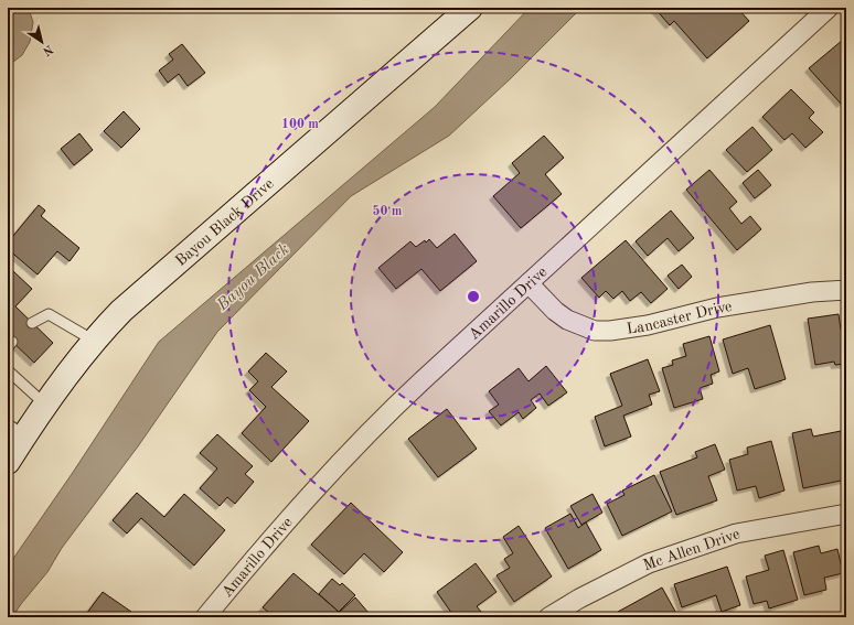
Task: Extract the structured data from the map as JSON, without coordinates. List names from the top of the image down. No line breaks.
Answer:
{"streets":{"main road":["Bayou Black Drive"],"street":["Amarillo Drive","Lancaster Drive","Mc Allen Drive"]},"crossings":[["Amarillo Drive","Lancaster Drive"]],"water":["Bayou Black"],"north":"bottom right","rings":["100 m","50 m"]}
